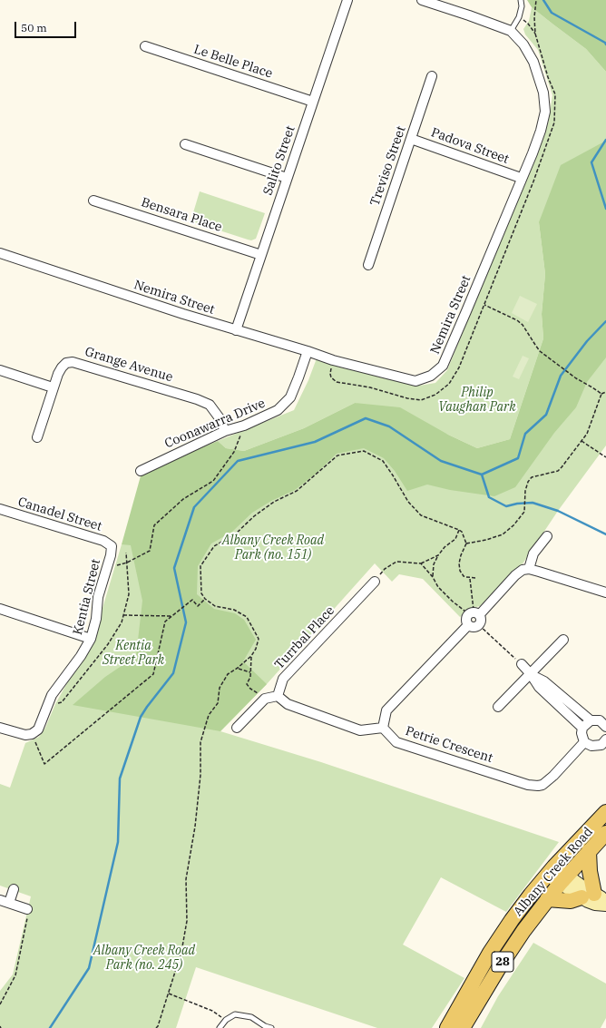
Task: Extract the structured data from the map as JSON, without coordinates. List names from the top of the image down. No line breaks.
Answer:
{"streets":{"main road":["Albany Creek Road","28"],"street":["Le Belle Place","Padova Street","Salito Street","Treviso Street","Bensara Place","Nemira Street","Grange Avenue","Coonawarra Drive","Canadel Street","Kentia Street","Turrbal Place","Petrie Crescent"]},"crossings":[["Le Belle Place","Salito Street"],["Padova Street","Treviso Street"],["Padova Street","Nemira Street"],["Salito Street","Bensara Place"],["Salito Street","Nemira Street"],["Nemira Street","Coonawarra Drive"],["Grange Avenue","Coonawarra Drive"],["Canadel Street","Kentia Street"]],"parks":["Philip Vaughan Park","Albany Creek Road Park (no. 151)","Kentia Street Park","Albany Creek Road Park (no. 245)"],"scale_bar":"50 m"}
